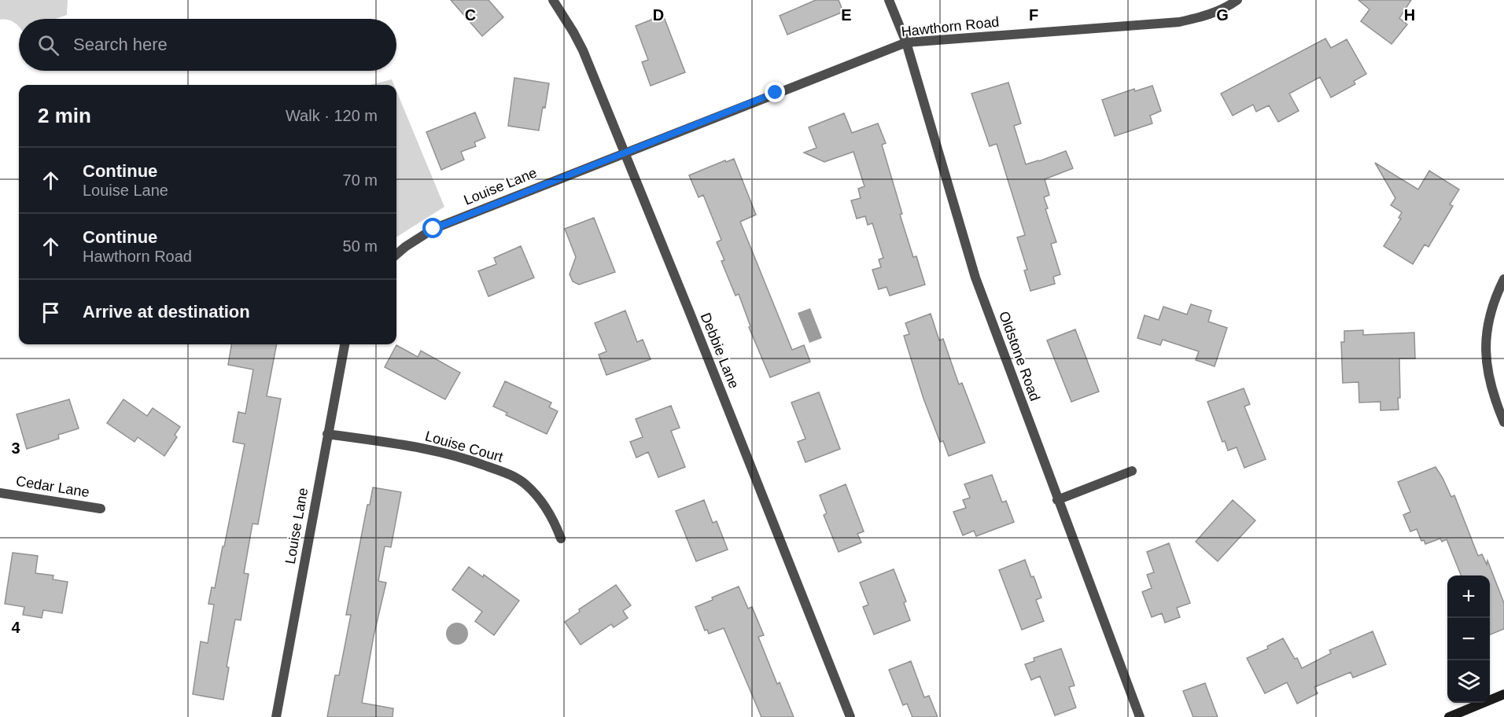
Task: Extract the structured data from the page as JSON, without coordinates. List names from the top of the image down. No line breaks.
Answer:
{"streets":{"street":["Hawthorn Road","Louise Lane","Debbie Lane","Oldstone Road","Louise Court","Cedar Lane"]},"crossings":[["Hawthorn Road","Louise Lane"],["Hawthorn Road","Debbie Lane"],["Hawthorn Road","Oldstone Road"],["Louise Lane","Debbie Lane"],["Louise Lane","Louise Court"]],"page":{"search":"Search here","heading":["2 min","Walk · 120 m"],"list":[["Continue","Louise Lane","70 m"],["Continue","Hawthorn Road","50 m"],"Arrive at destination"],"map_buttons":["+","−"]},"grid":{"columns":["C","D","E","F","G","H"],"rows":["3","4"]}}
